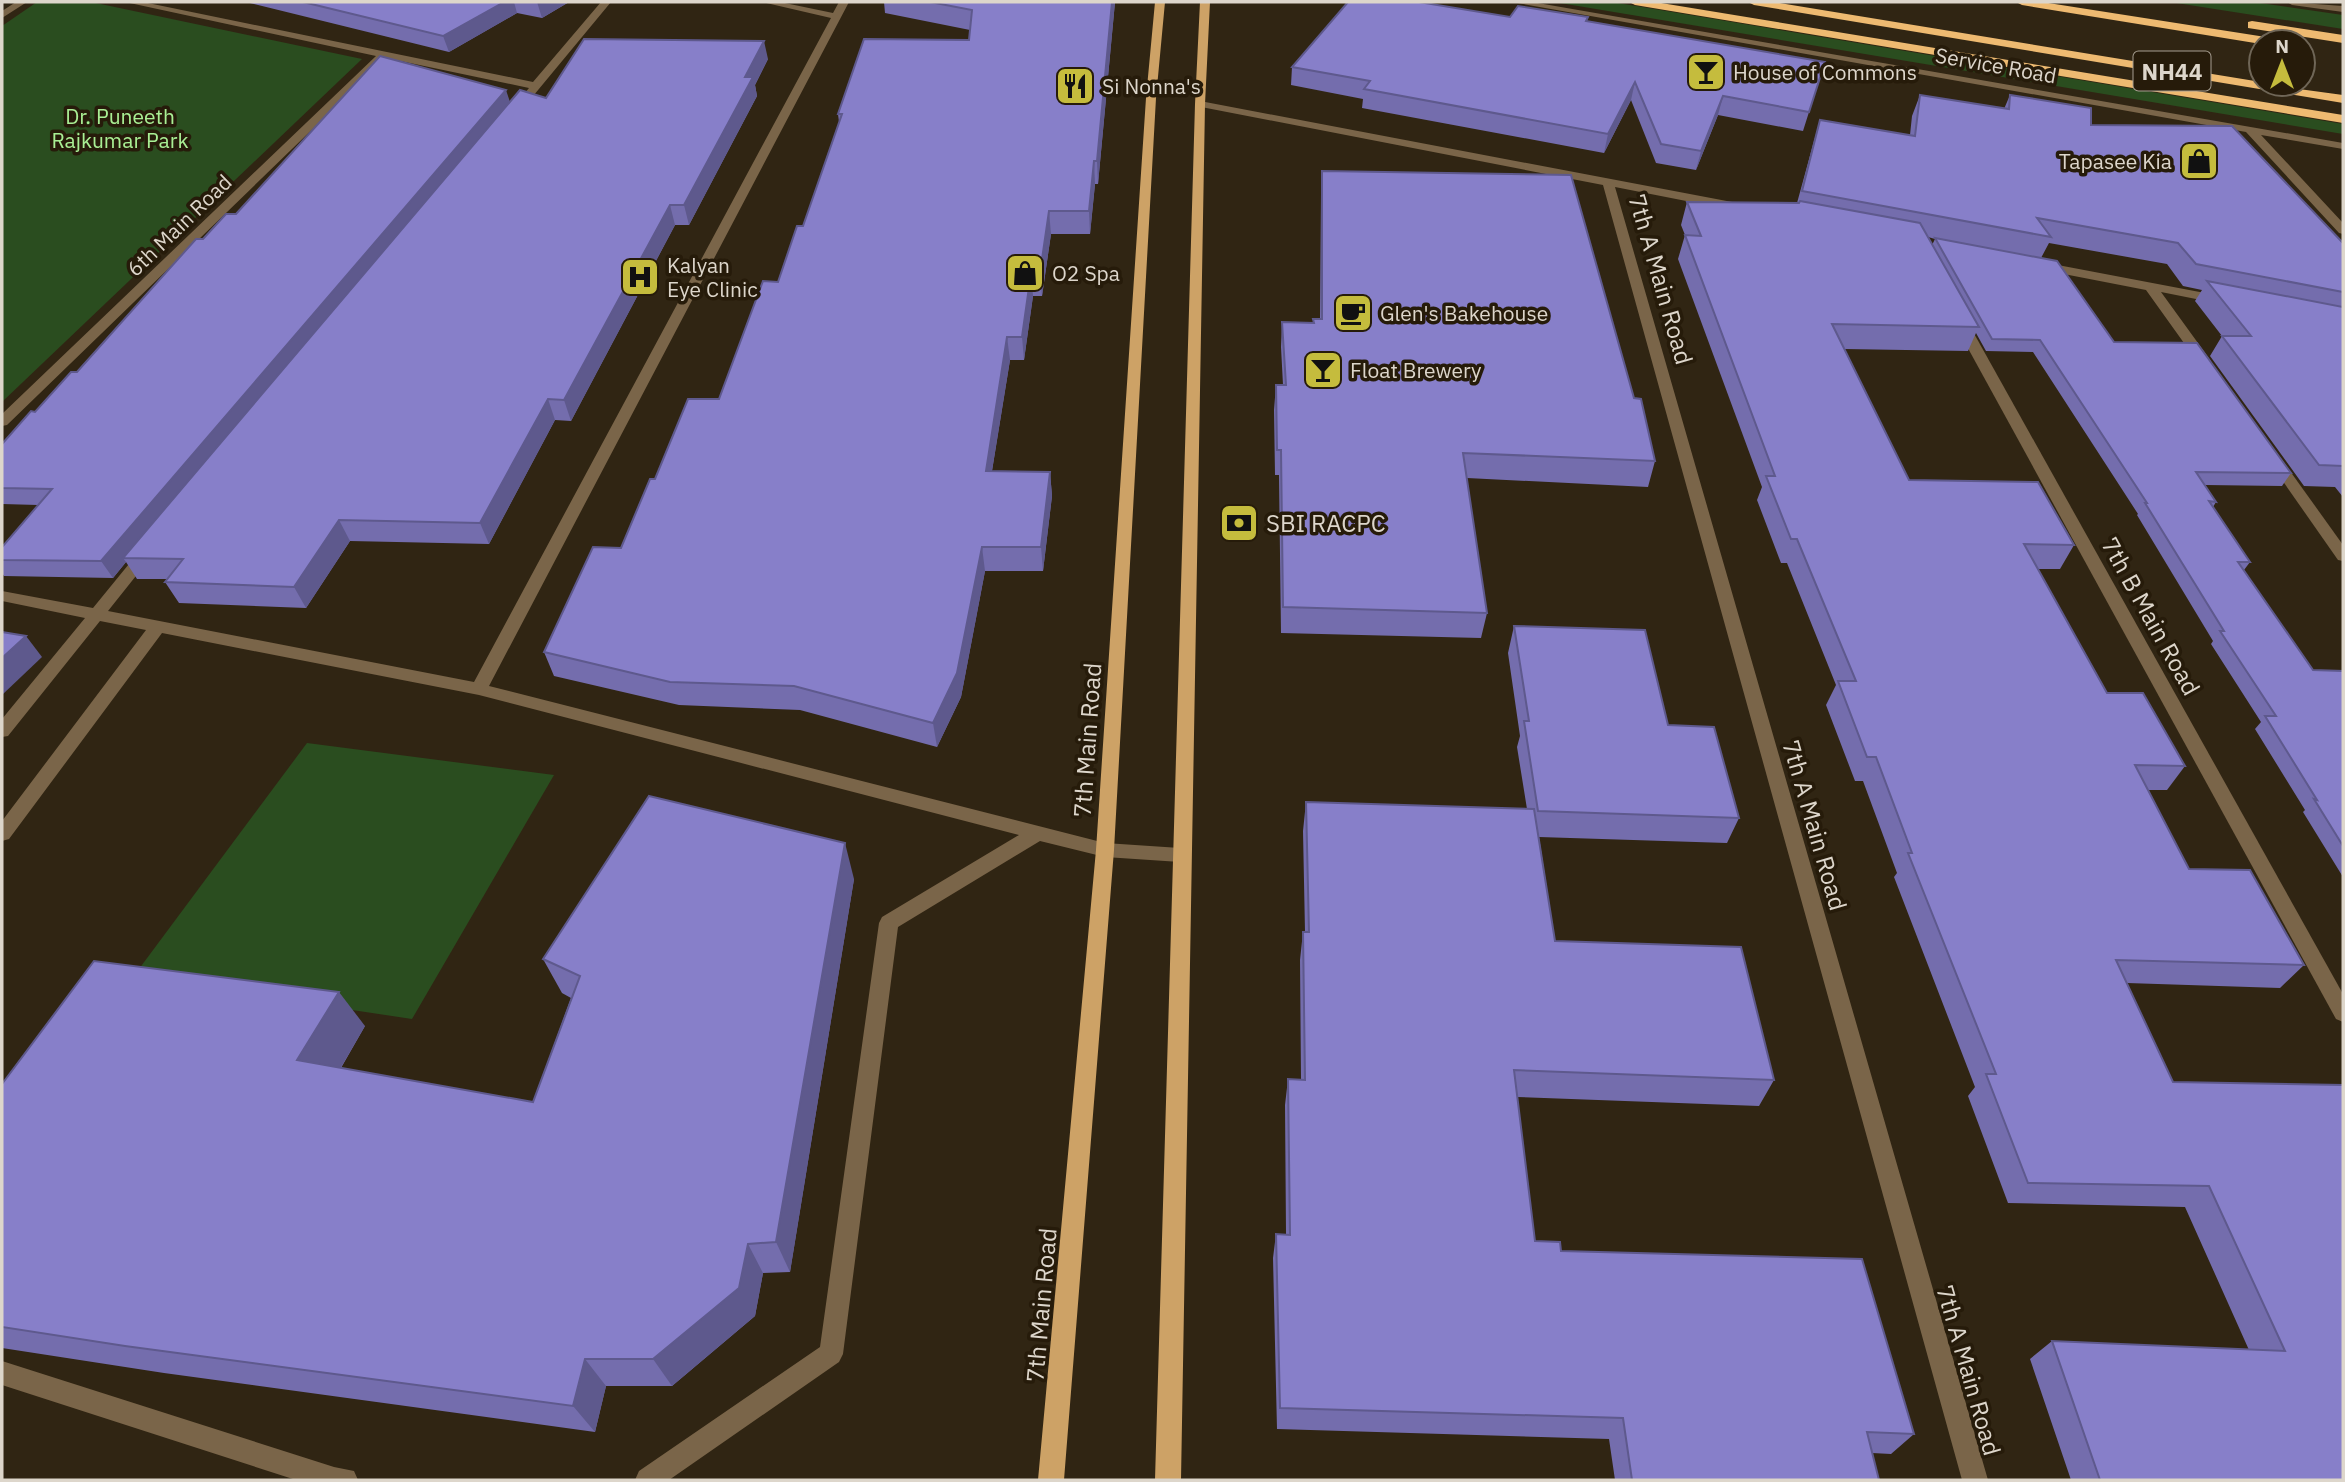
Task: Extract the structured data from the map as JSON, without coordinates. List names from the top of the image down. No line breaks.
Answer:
{"streets":{"highway":["NH44"],"main road":["7th Main Road"],"street":["Service Road","6th Main Road","7th A Main Road","7th B Main Road"]},"parks":["Dr. Puneeth Rajkumar Park"],"places":{"bar":["House of Commons","Float Brewery"],"restaurant":["Si Nonna's"],"shop":["Tapasee Kia","O2 Spa"],"hospital":["Kalyan Eye Clinic"],"cafe":["Glen's Bakehouse"],"bank":["SBI RACPC"]},"north":"top"}
